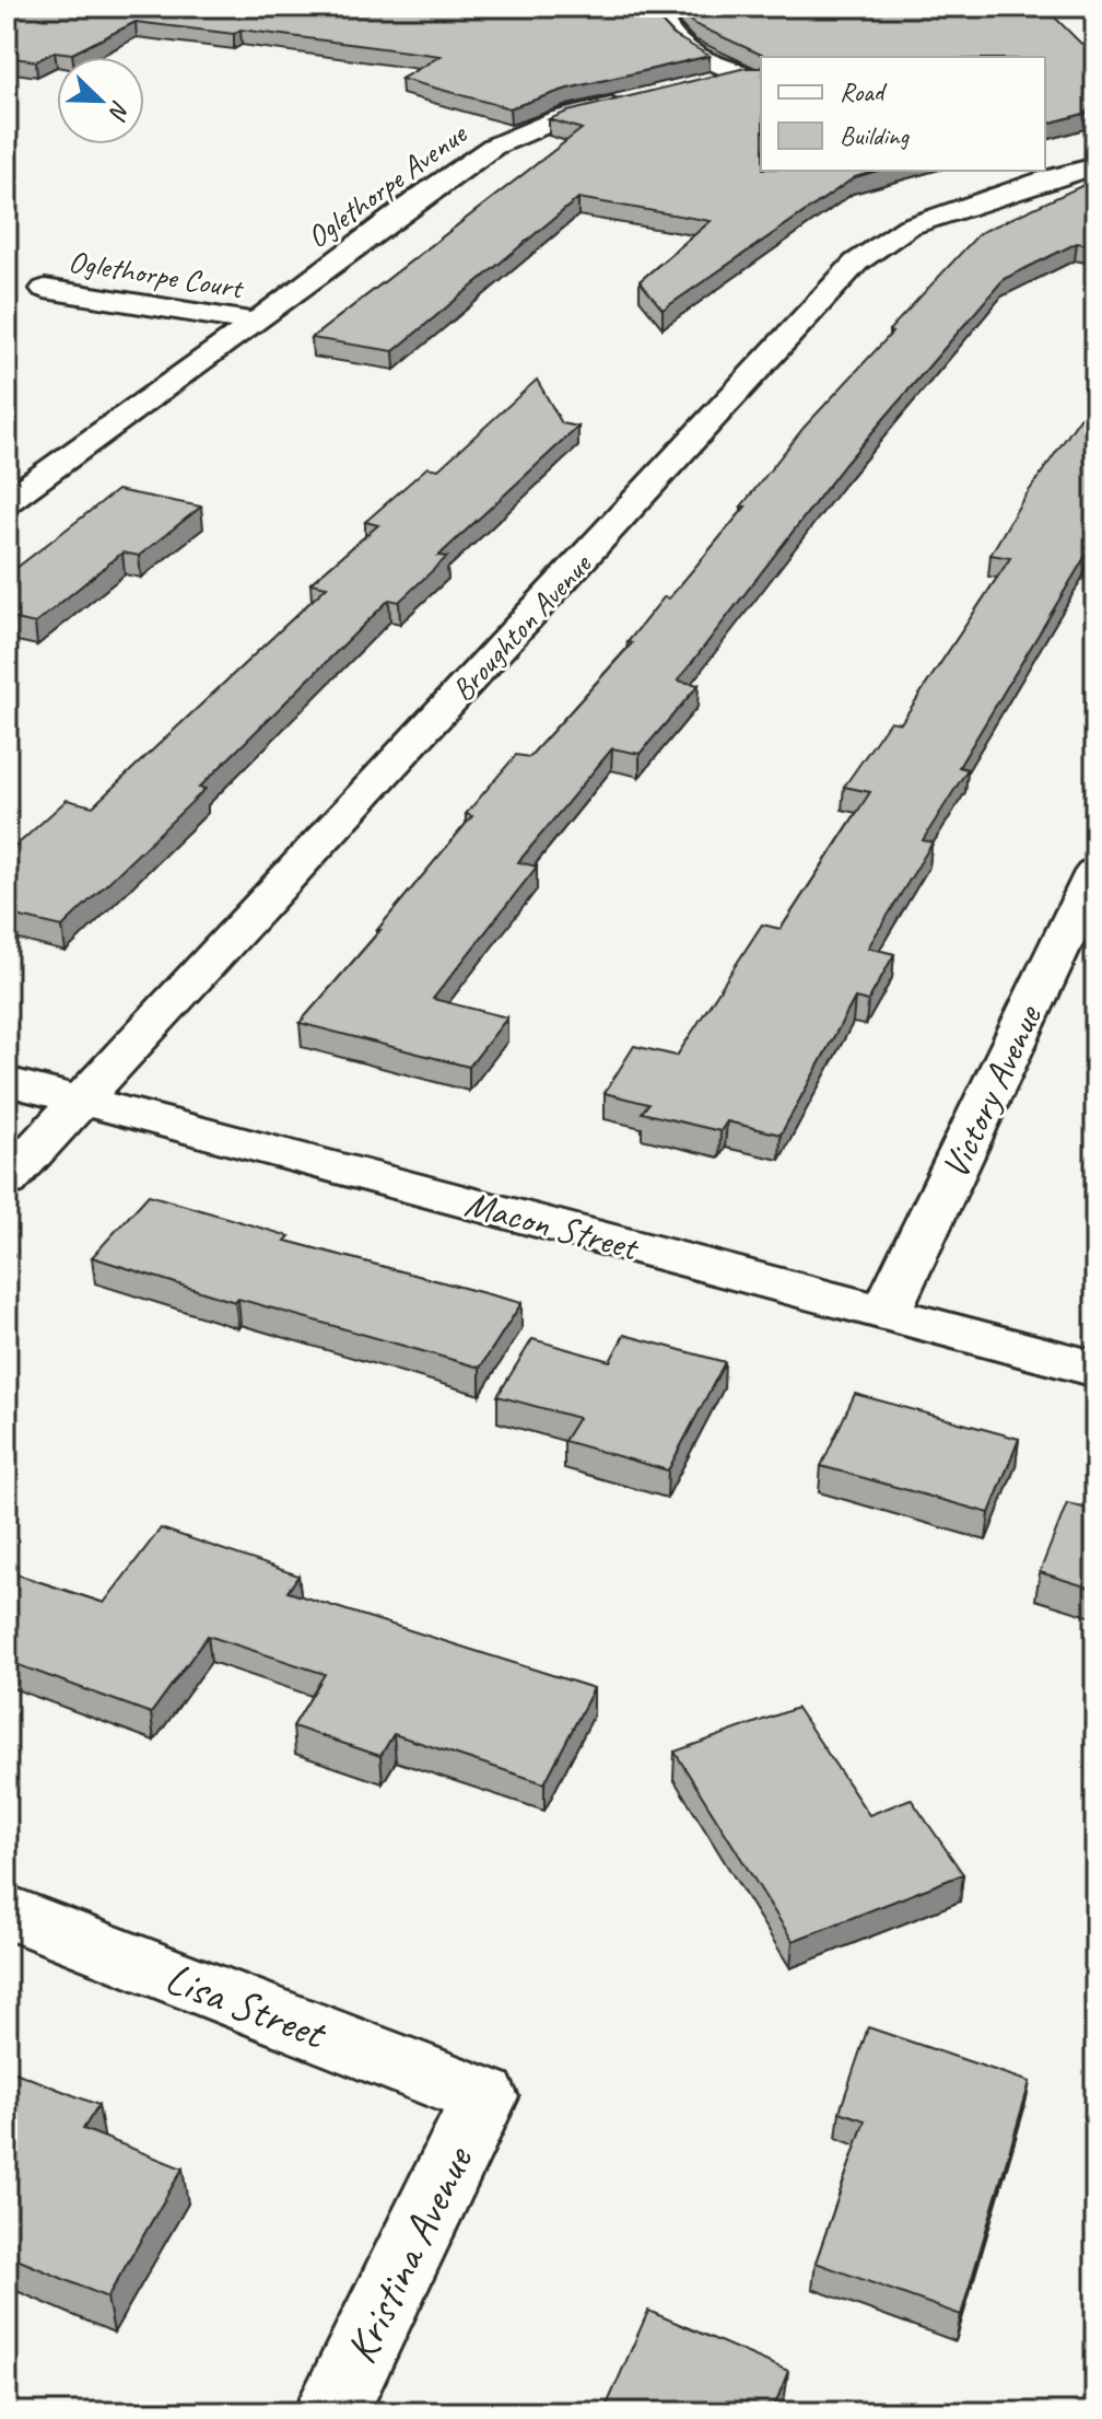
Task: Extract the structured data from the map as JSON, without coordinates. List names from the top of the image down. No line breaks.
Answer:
{"streets":{"street":["Oglethorpe Avenue","Oglethorpe Court","Broughton Avenue","Victory Avenue","Macon Street","Lisa Street","Kristina Avenue"]},"crossings":[["Oglethorpe Avenue","Oglethorpe Court"],["Broughton Avenue","Macon Street"],["Victory Avenue","Macon Street"],["Lisa Street","Kristina Avenue"]],"legend":["Road","Building"],"north":"bottom right"}
